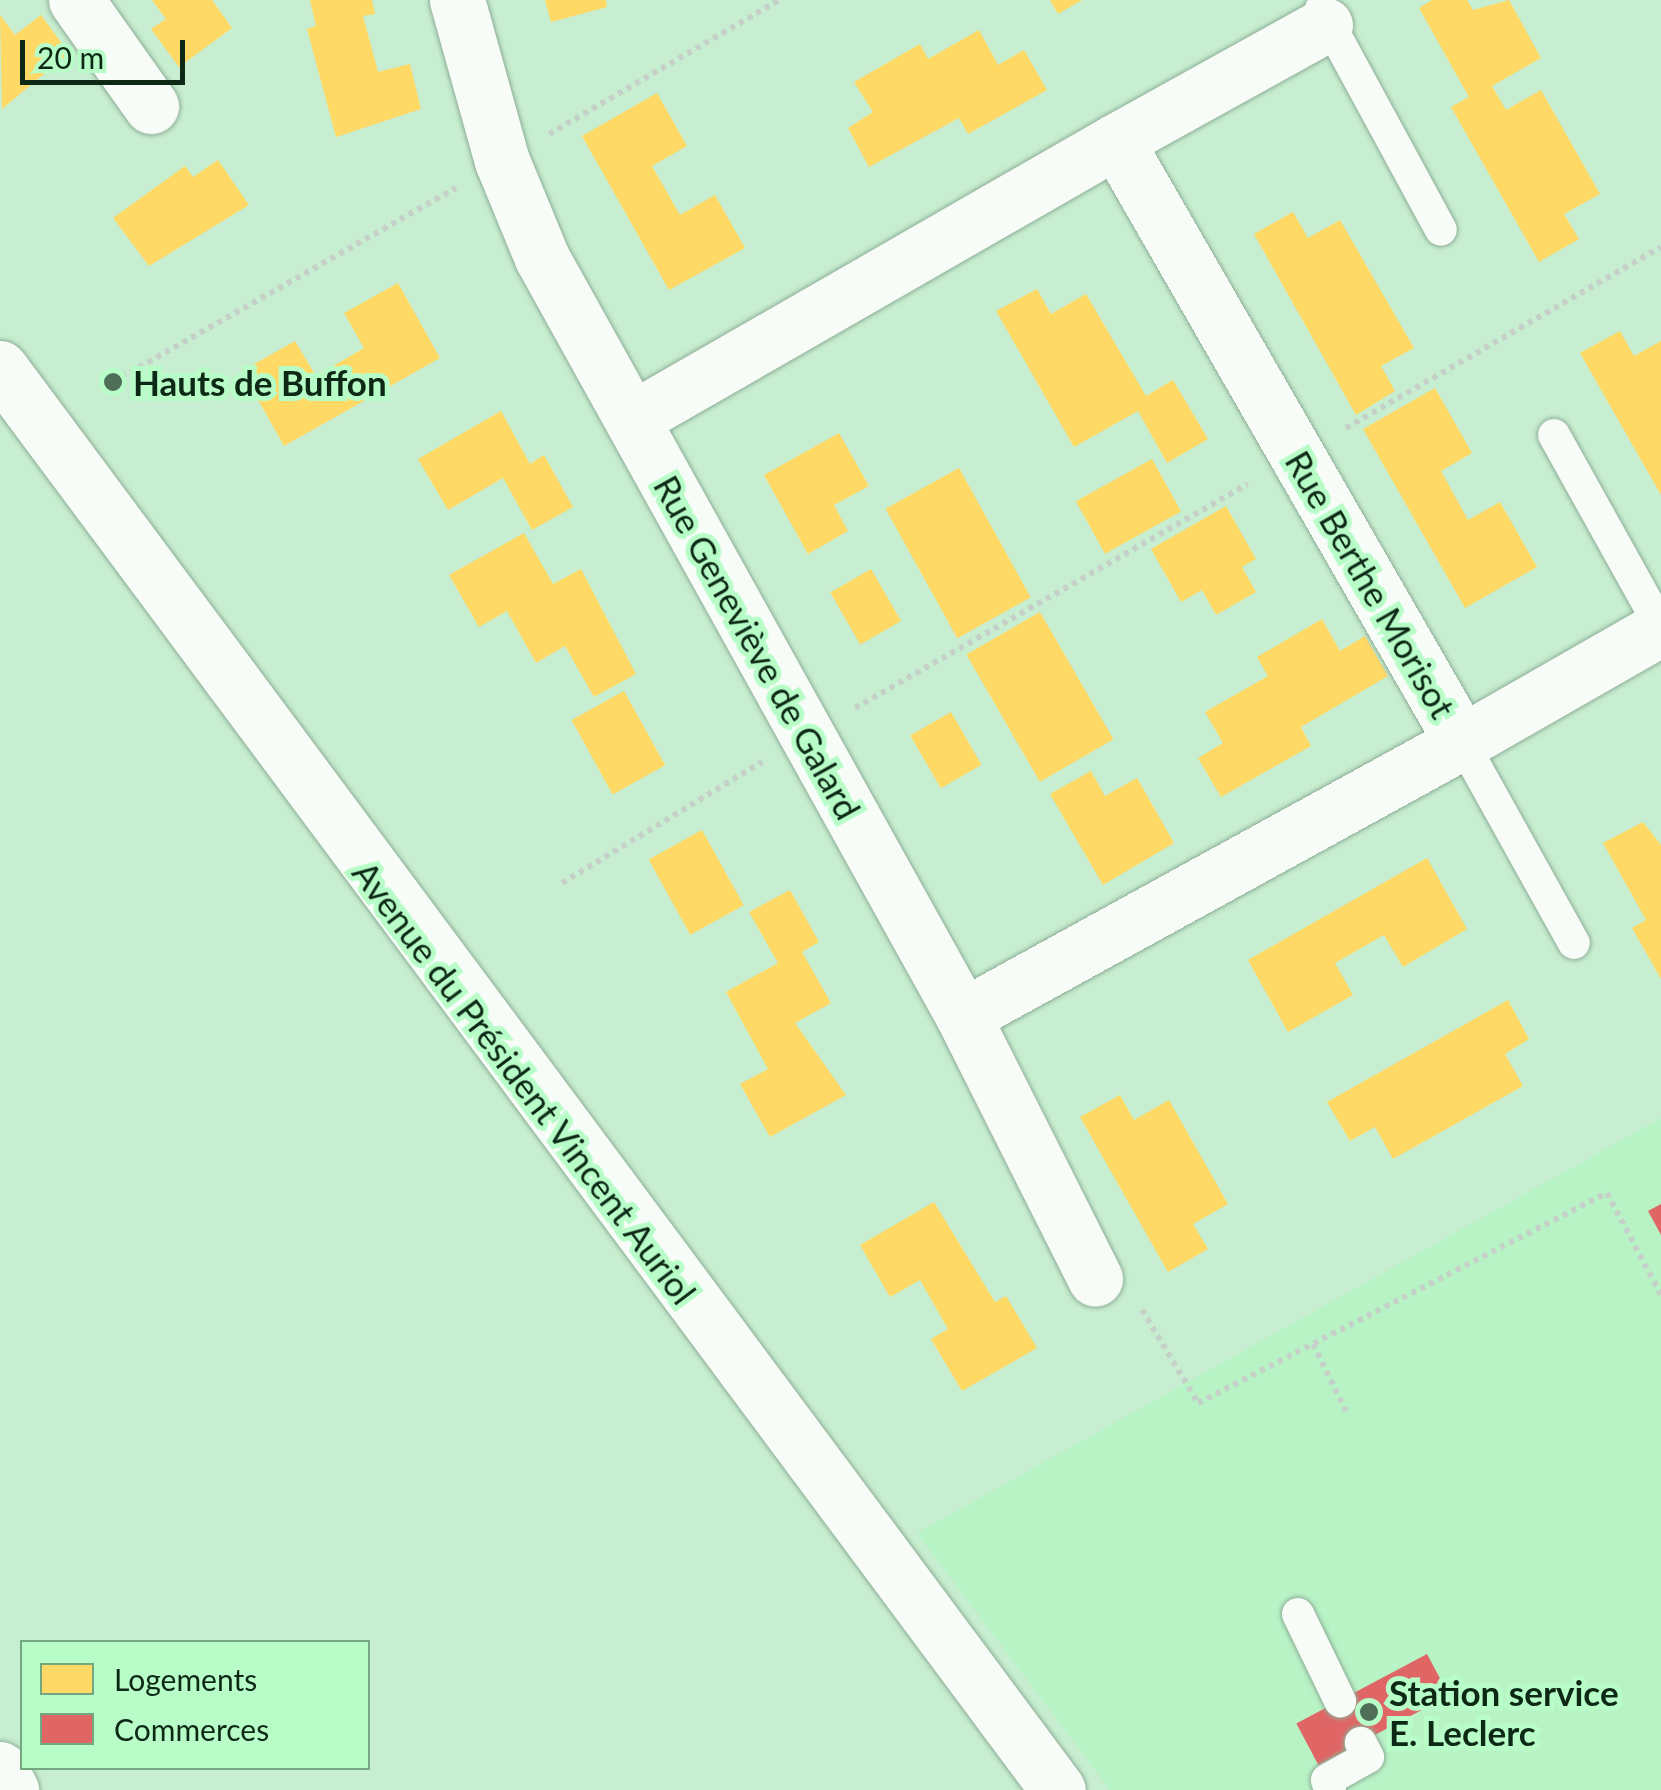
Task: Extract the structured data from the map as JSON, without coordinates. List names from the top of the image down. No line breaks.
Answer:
{"streets":{"street":["Rue Berthe Morisot","Rue Geneviève de Galard","Avenue du Président Vincent Auriol"]},"crossings":[["Rue Berthe Morisot","Rue Geneviève de Galard"]],"places":["Hauts de Buffon","Station service E. Leclerc"],"legend":["Logements","Commerces"],"scale_bar":"20 m"}
